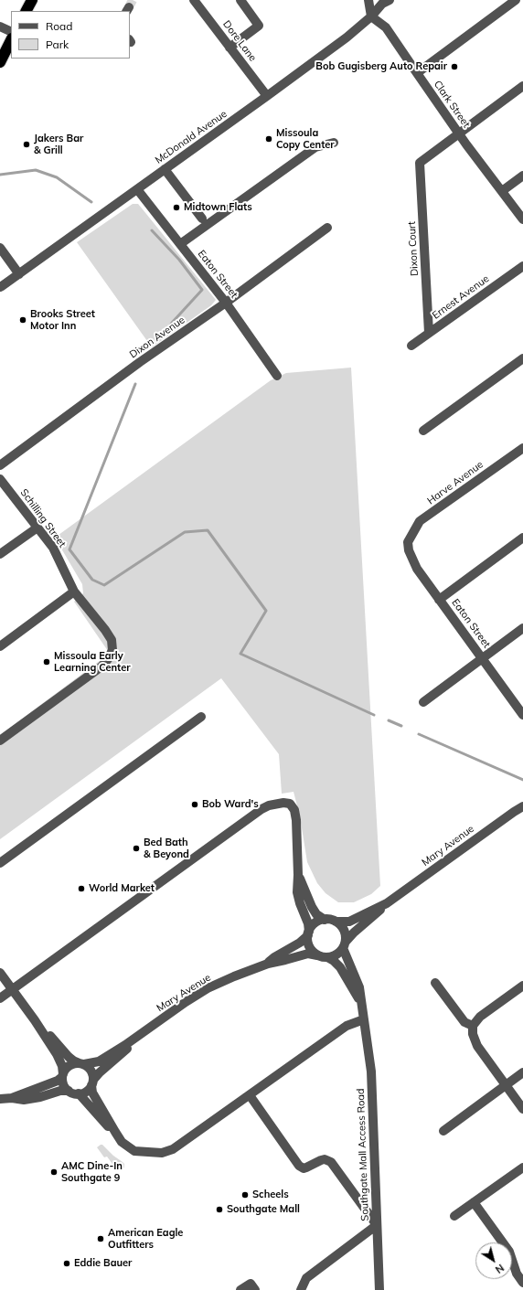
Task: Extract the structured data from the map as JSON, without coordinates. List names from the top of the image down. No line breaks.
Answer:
{"streets":{"street":["Dore Lane","Clark Street","McDonald Avenue","Dixon Court","Eaton Street","Ernest Avenue","Dixon Avenue","Harve Avenue","Schilling Street","Mary Avenue","Southgate Mall Access Road"]},"crossings":[["Dore Lane","McDonald Avenue"],["Clark Street","McDonald Avenue"],["Clark Street","Dixon Court"],["McDonald Avenue","Eaton Street"],["Dixon Court","Ernest Avenue"],["Eaton Street","Dixon Avenue"],["Eaton Street","Harve Avenue"],["Mary Avenue","Southgate Mall Access Road"]],"places":["Bob Gugisberg Auto Repair","Missoula Copy Center","Jakers Bar & Grill","Midtown Flats","Brooks Street Motor Inn","Missoula Early Learning Center","Bob Ward's","Bed Bath & Beyond","World Market","AMC Dine-In Southgate 9","Scheels","Southgate Mall","American Eagle Outfitters","Eddie Bauer"],"legend":["Road","Park"],"north":"bottom right"}
